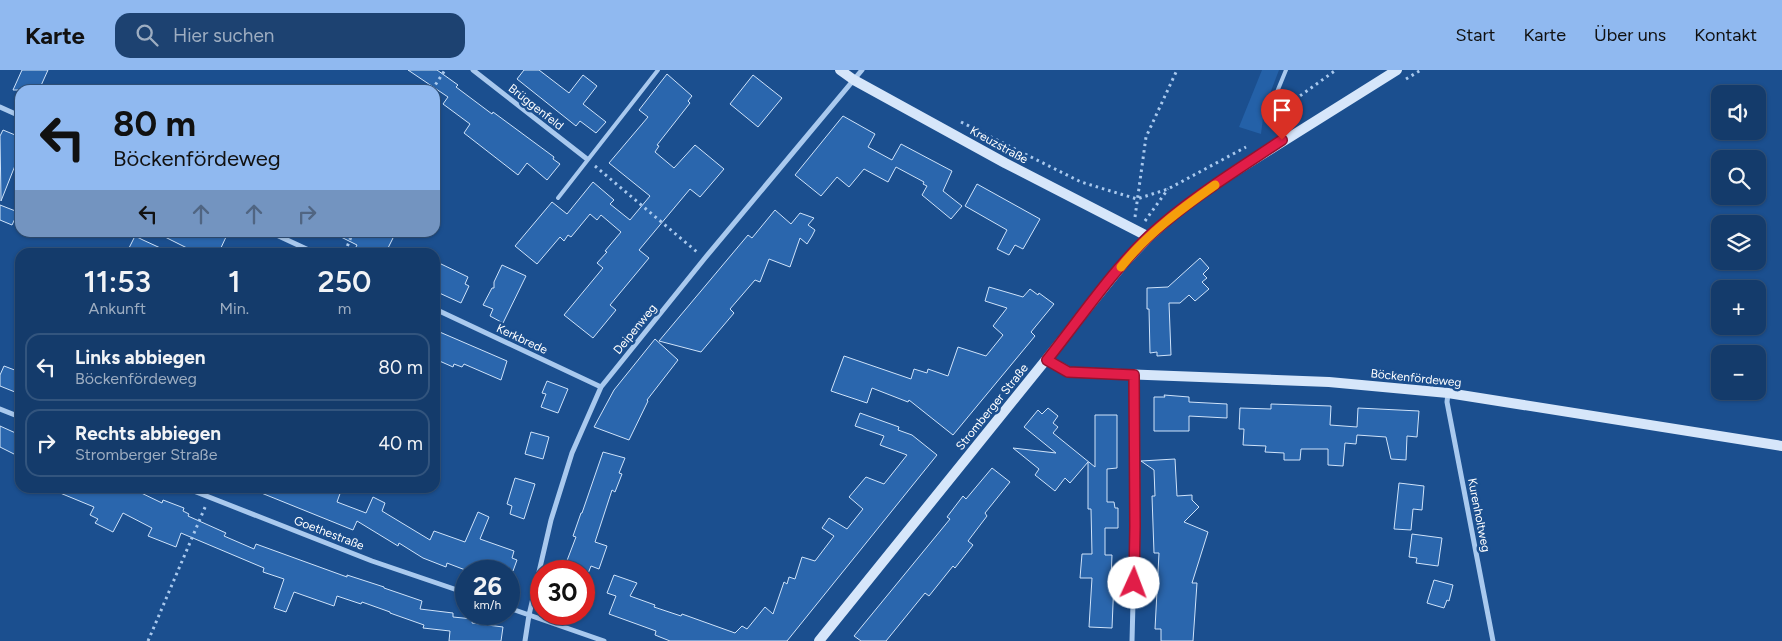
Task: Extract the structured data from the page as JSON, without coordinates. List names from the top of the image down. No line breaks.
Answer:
{"streets":{"street":["Brüggenfeld","Kreuzstraße","Deipenweg","Kerkbrede","Böckenfördeweg","Stromberger Straße","Kurenholtweg","Goethestraße"]},"crossings":[["Kreuzstraße","Deipenweg"],["Kreuzstraße","Stromberger Straße"],["Deipenweg","Kerkbrede"],["Böckenfördeweg","Stromberger Straße"],["Böckenfördeweg","Kurenholtweg"]],"page":{"header":"Karte","search":"Hier suchen","nav":["Start","Karte","Über uns","Kontakt"],"map_buttons":["+","−"],"turn":["80 m","Böckenfördeweg"],"eta":["11:53","Ankunft","1","Min.","250","m"],"list":[{"name":"Links abbiegen","note":"Böckenfördeweg","value":"80 m"},{"name":"Rechts abbiegen","note":"Stromberger Straße","value":"40 m"}],"speed":"26 km/h","limit":"30"}}
